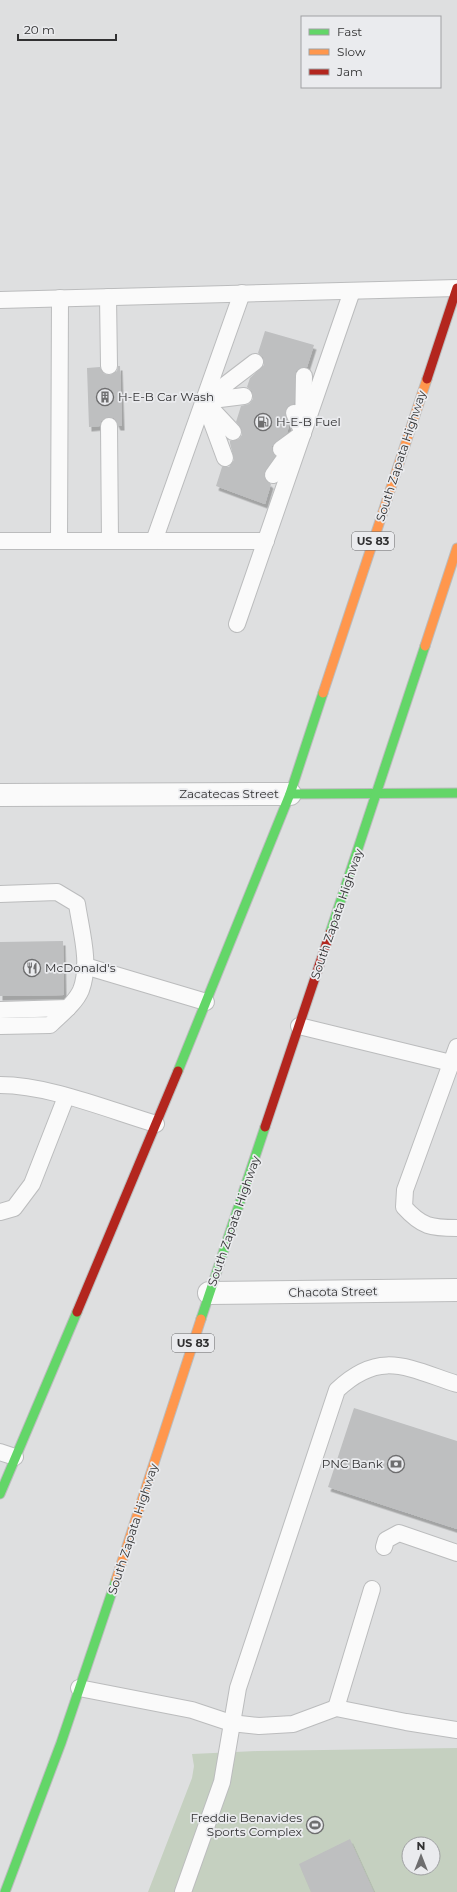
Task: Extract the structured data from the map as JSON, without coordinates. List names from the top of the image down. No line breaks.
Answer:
{"streets":{"main road":["South Zapata Highway","US 83","Zacatecas Street"],"street":["Chacota Street"]},"crossings":[["South Zapata Highway","Zacatecas Street"],["South Zapata Highway","Chacota Street"]],"places":{"building":["H-E-B Car Wash"],"fuel station":["H-E-B Fuel"],"restaurant":["McDonald's"],"bank":["PNC Bank"],"sports":["Freddie Benavides Sports Complex"]},"legend":["Fast","Slow","Jam"],"scale_bar":"20 m","north":"top"}
